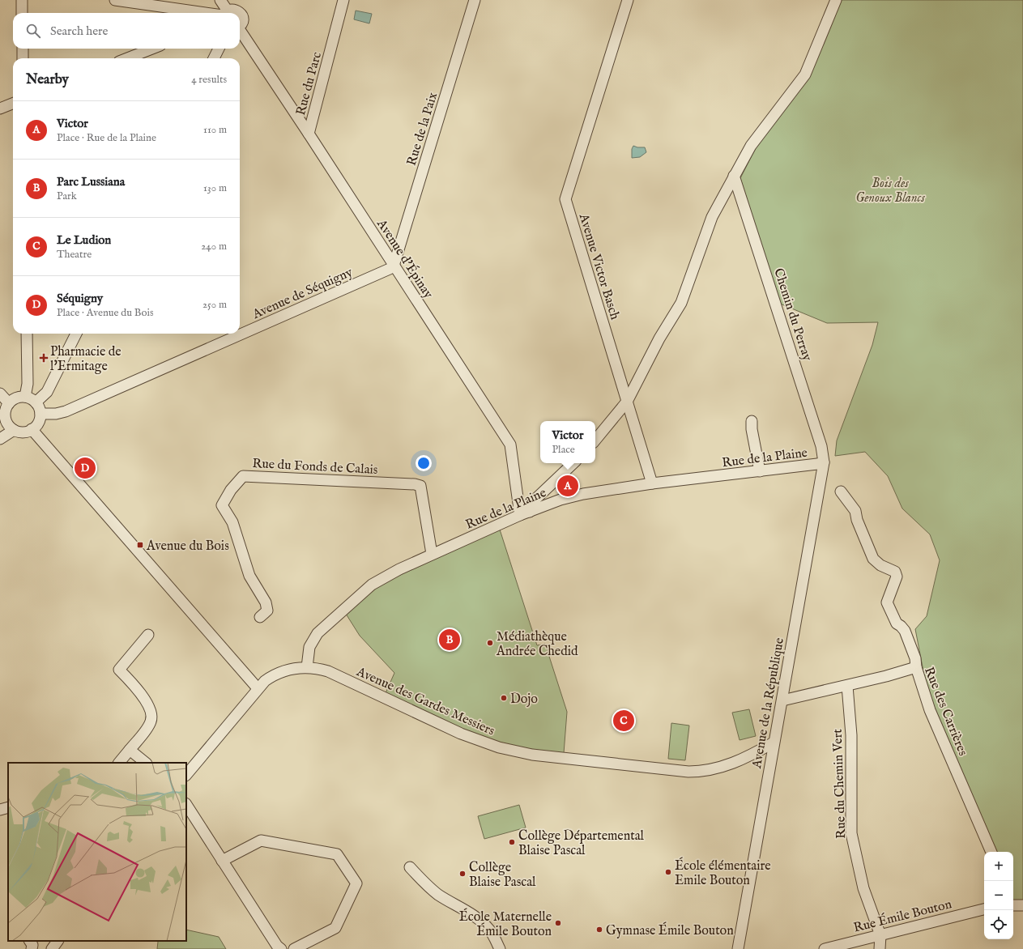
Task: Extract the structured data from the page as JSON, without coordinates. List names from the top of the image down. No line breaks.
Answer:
{"streets":{"street":["Rue du Parc","Rue de la Paix","Avenue d'Épinay","Avenue Victor Basch","Avenue de Séquigny","Chemin du Perray","Rue de la Plaine","Rue du Fonds de Calais","Avenue des Gardes Messiers","Avenue de la République","Rue des Carrières","Rue du Chemin Vert","Rue Émile Bouton"]},"crossings":[["Rue du Parc","Avenue d'Épinay"],["Rue de la Paix","Avenue d'Épinay"],["Rue de la Paix","Avenue de Séquigny"],["Avenue d'Épinay","Avenue de Séquigny"],["Avenue d'Épinay","Rue de la Plaine"],["Avenue Victor Basch","Rue de la Plaine"],["Chemin du Perray","Rue de la Plaine"],["Chemin du Perray","Avenue de la République"],["Rue de la Plaine","Rue du Fonds de Calais"],["Rue de la Plaine","Avenue des Gardes Messiers"],["Rue de la Plaine","Avenue de la République"],["Avenue des Gardes Messiers","Avenue de la République"],["Avenue de la République","Rue des Carrières"],["Rue des Carrières","Rue du Chemin Vert"],["Rue du Chemin Vert","Rue Émile Bouton"]],"parks":["Bois des Genoux Blancs"],"places":{"health":["Pharmacie de l'Ermitage"],"transit":["Avenue du Bois"],"other":["Médiathèque Andrée Chedid","Dojo","Collège Départemental Blaise Pascal","École élémentaire Emile Bouton","Collège Blaise Pascal","École Maternelle Émile Bouton","Gymnase Émile Bouton"]},"page":{"search":"Search here","heading":["Nearby","4 results"],"list":[{"mark":"A","name":"Victor","note":"Place · Rue de la Plaine","value":"110 m"},{"mark":"B","name":"Parc Lussiana","note":"Park","value":"130 m"},{"mark":"C","name":"Le Ludion","note":"Theatre","value":"240 m"},{"mark":"D","name":"Séquigny","note":"Place · Avenue du Bois","value":"250 m"}],"popup":["Victor","Place"],"pins":["D","A","B","C"],"map_buttons":["+","−"]}}
